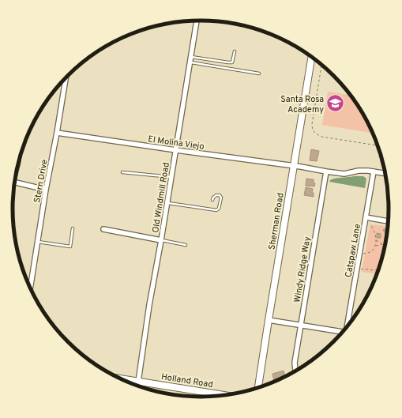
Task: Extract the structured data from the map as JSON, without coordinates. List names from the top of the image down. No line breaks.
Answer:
{"streets":{"street":["El Molina Viejo","Stern Drive","Old Windmill Road","Sherman Road","Catspaw Lane","Windy Ridge Way","Holland Road"]},"crossings":[["El Molina Viejo","Stern Drive"],["El Molina Viejo","Old Windmill Road"],["El Molina Viejo","Sherman Road"],["El Molina Viejo","Catspaw Lane"],["El Molina Viejo","Windy Ridge Way"],["Old Windmill Road","Holland Road"]],"places":{"school or university":["Santa Rosa Academy"]}}
